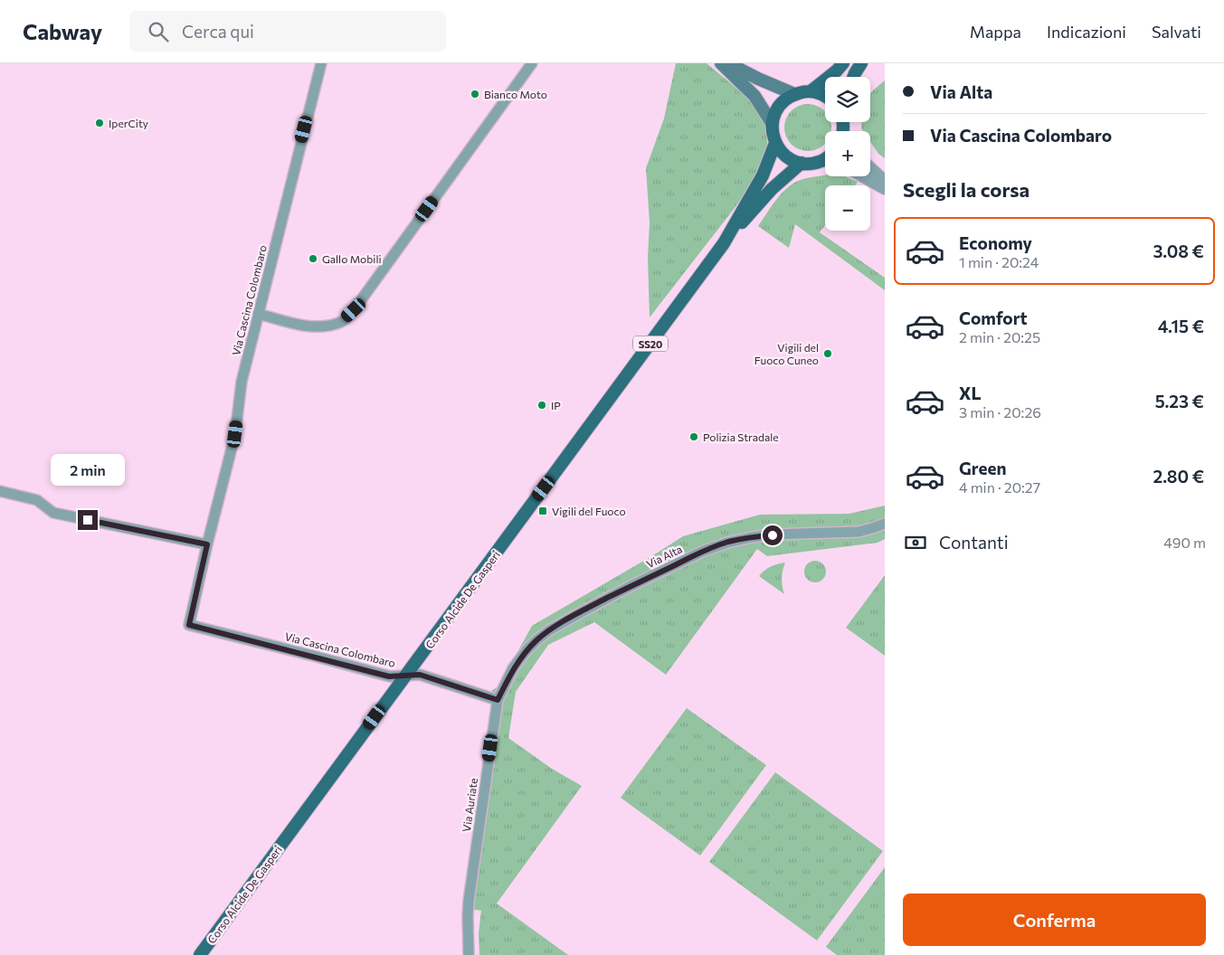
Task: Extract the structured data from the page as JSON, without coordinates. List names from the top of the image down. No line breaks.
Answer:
{"streets":{"main road":["SS20","Corso Alcide De Gasperi"],"street":["Via Cascina Colombaro","Via Alta","Via Auriate"]},"crossings":[["Via Cascina Colombaro","Corso Alcide De Gasperi"],["Via Alta","Via Auriate"]],"places":{"other":["Bianco Moto","IperCity","Gallo Mobili","Vigili del Fuoco Cuneo","IP","Polizia Stradale"],"transit":["Vigili del Fuoco"]},"page":{"header":"Cabway","search":"Cerca qui","nav":["Mappa","Indicazioni","Salvati"],"banner":["Via Alta","Via Cascina Colombaro"],"map_buttons":["+","−"],"heading":"Scegli la corsa","list":[{"name":"Economy","note":"1 min · 20:24","value":"3.08 €"},{"name":"Comfort","note":"2 min · 20:25","value":"4.15 €"},{"name":"XL","note":"3 min · 20:26","value":"5.23 €"},{"name":"Green","note":"4 min · 20:27","value":"2.80 €"}],"bubble":"2 min","pay":["Contanti","490 m"],"buttons":"Conferma"}}
